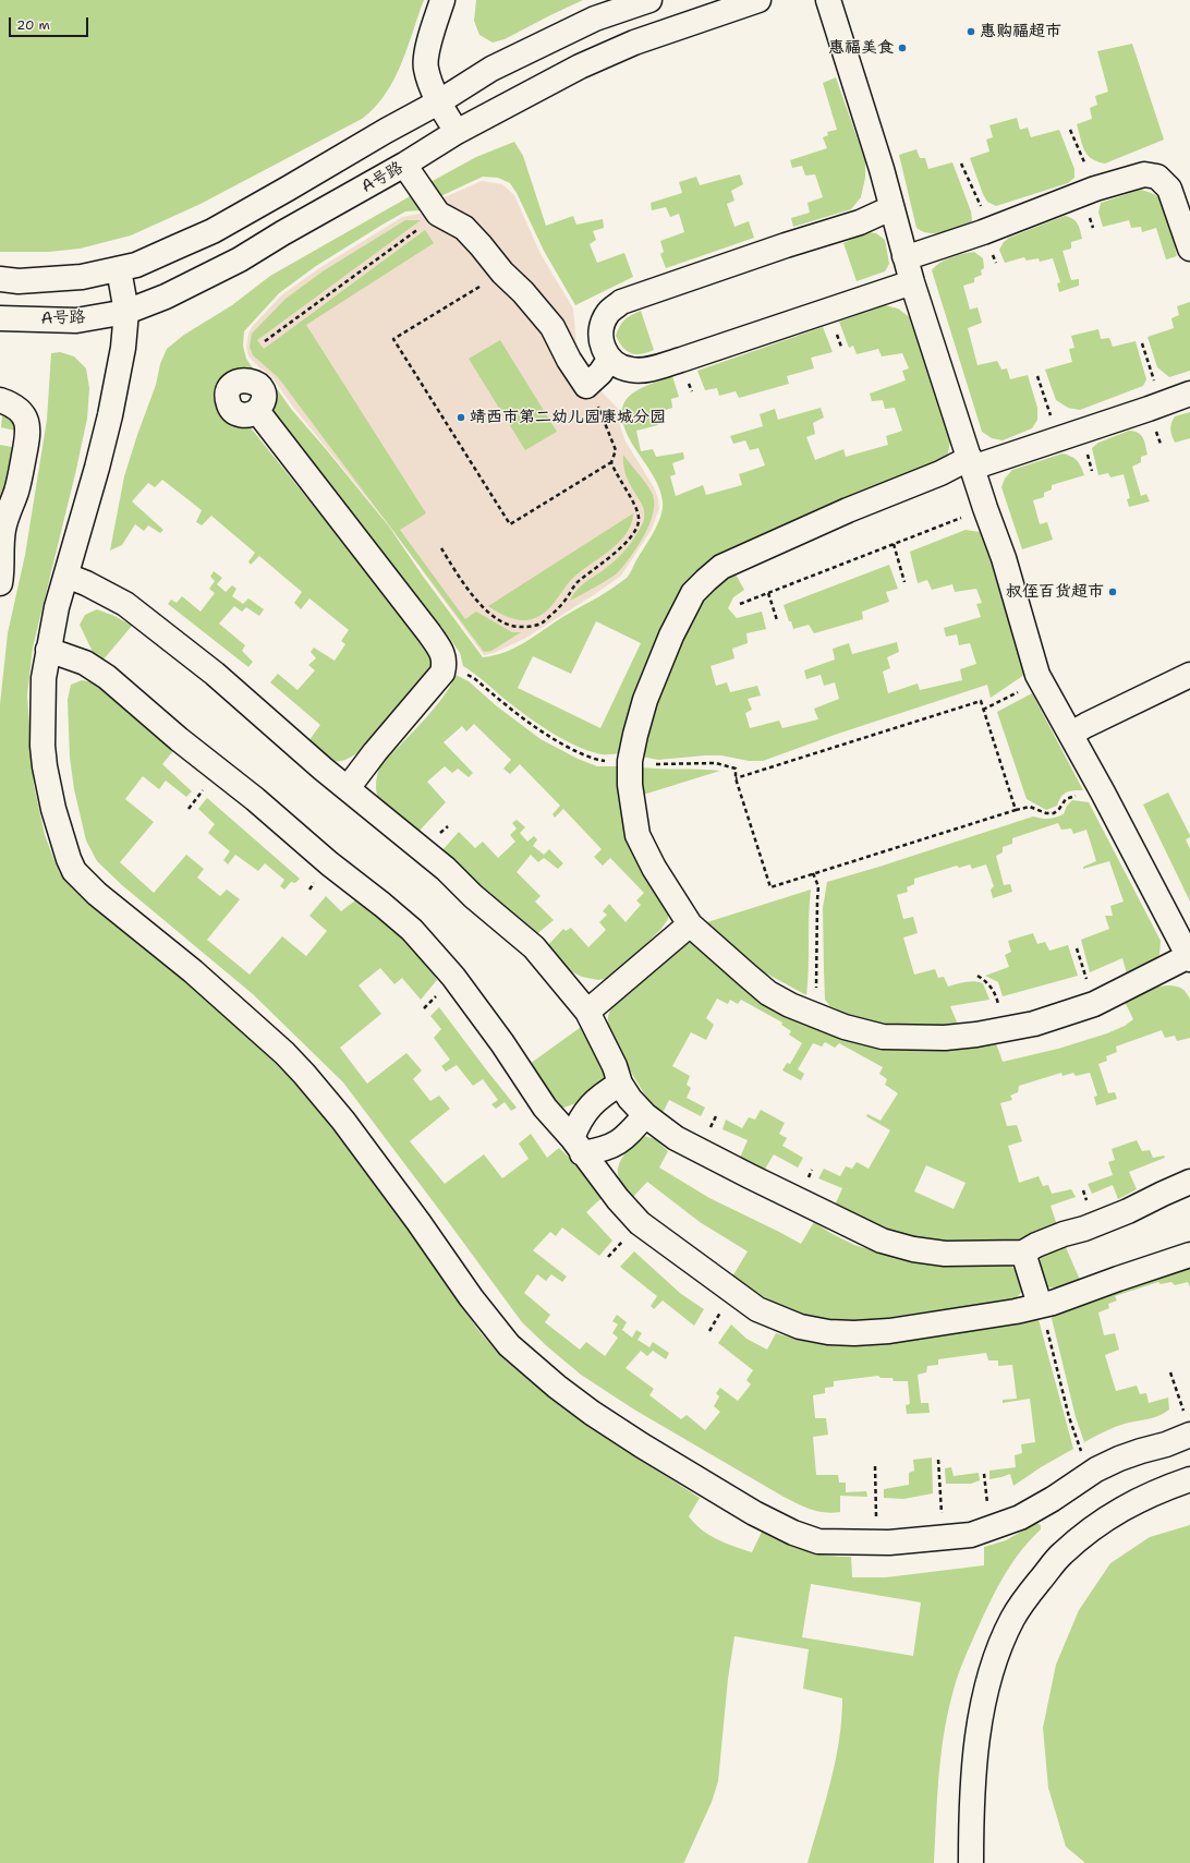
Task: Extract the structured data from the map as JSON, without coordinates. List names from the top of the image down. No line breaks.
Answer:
{"streets":{"street":["A号路"]},"places":["惠购福超市","惠福美食","靖西市第二幼儿园康城分园","叔侄百货超市"],"scale_bar":"20 m"}
